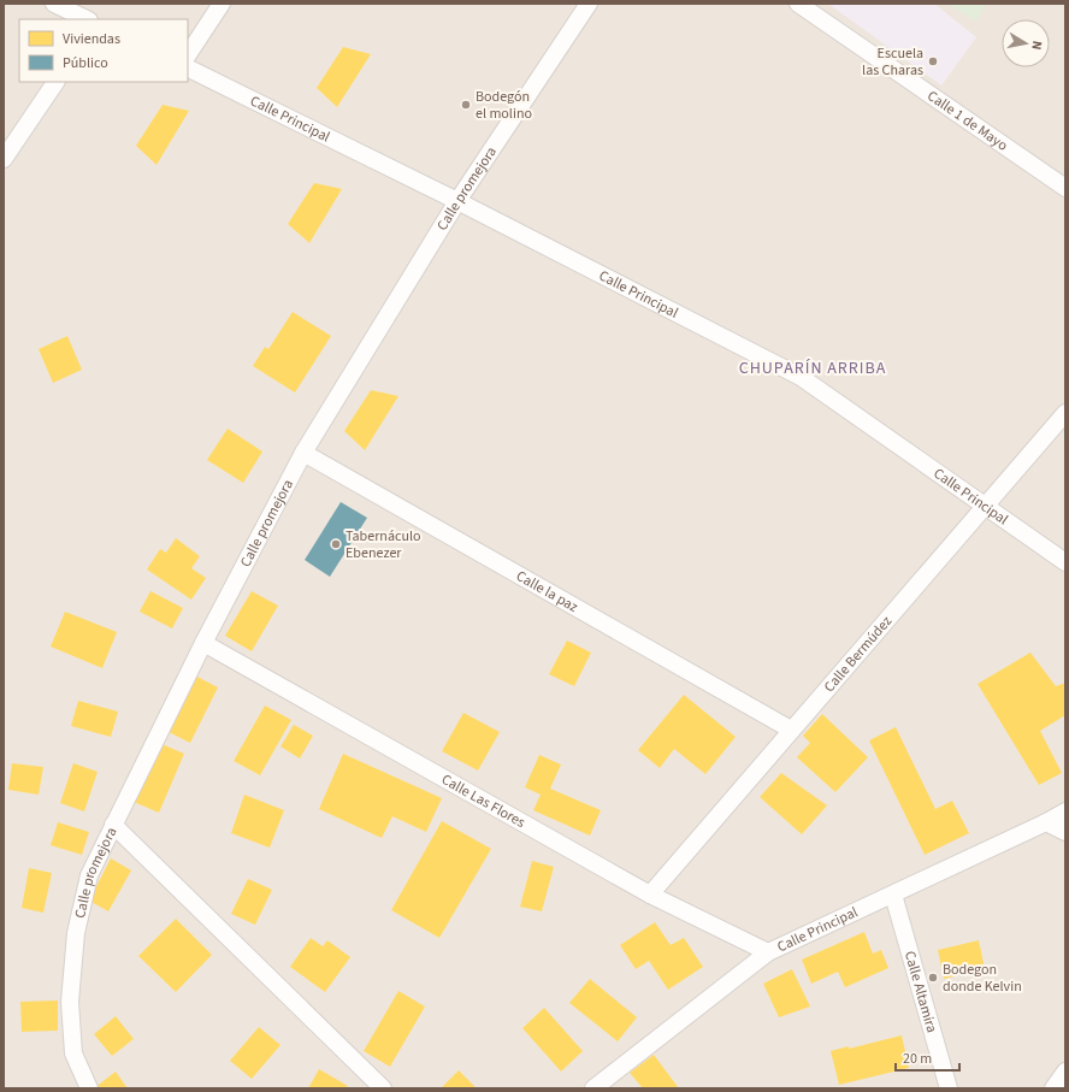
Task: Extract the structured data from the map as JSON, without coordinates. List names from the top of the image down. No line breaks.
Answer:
{"streets":{"street":["Calle Principal","Calle 1 de Mayo","Calle promejora","Calle la paz","Calle Bermúdez","Calle Las Flores","Calle Altamira"]},"crossings":[["Calle Principal","Calle promejora"],["Calle Principal","Calle Bermúdez"],["Calle Principal","Calle Las Flores"],["Calle Principal","Calle Altamira"],["Calle promejora","Calle la paz"],["Calle promejora","Calle Las Flores"],["Calle la paz","Calle Bermúdez"],["Calle Bermúdez","Calle Las Flores"]],"districts":["CHUPARÍN ARRIBA"],"places":["Escuela las Charas","Bodegón el molino","Tabernáculo Ebenezer","Bodegon donde Kelvin"],"legend":["Viviendas","Público"],"scale_bar":"20 m","north":"right"}
